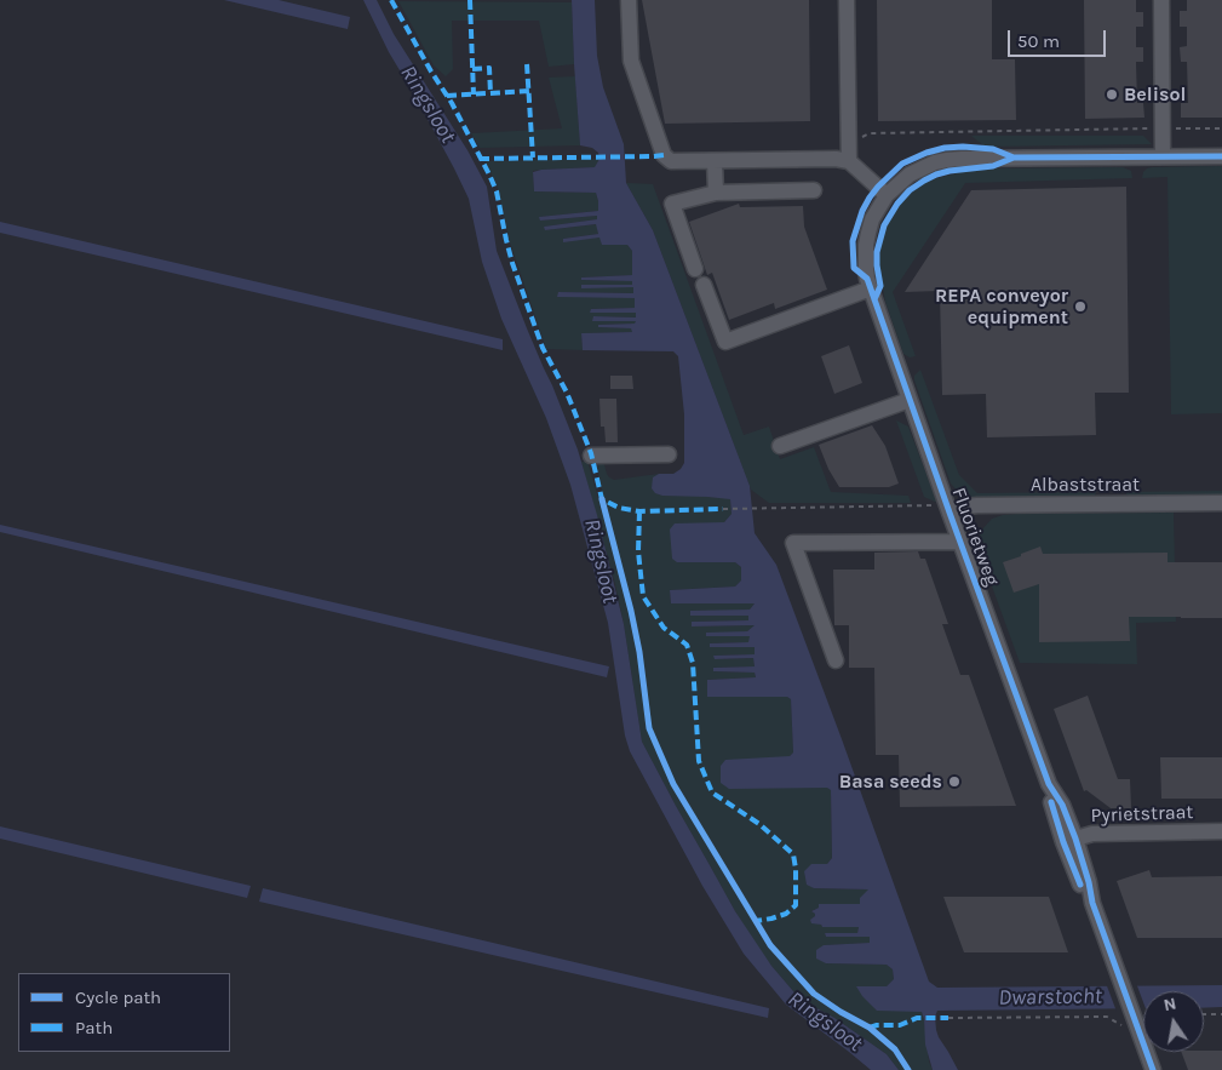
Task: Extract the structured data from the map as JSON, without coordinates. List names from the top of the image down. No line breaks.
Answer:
{"streets":{"street":["Albaststraat","Fluorietweg","Pyrietstraat"]},"crossings":[["Albaststraat","Fluorietweg"],["Fluorietweg","Pyrietstraat"]],"water":["Ringsloot","Dwarstocht"],"places":["Belisol","REPA conveyor equipment","Basa seeds"],"legend":["Cycle path","Path"],"scale_bar":"50 m","north":"top"}
